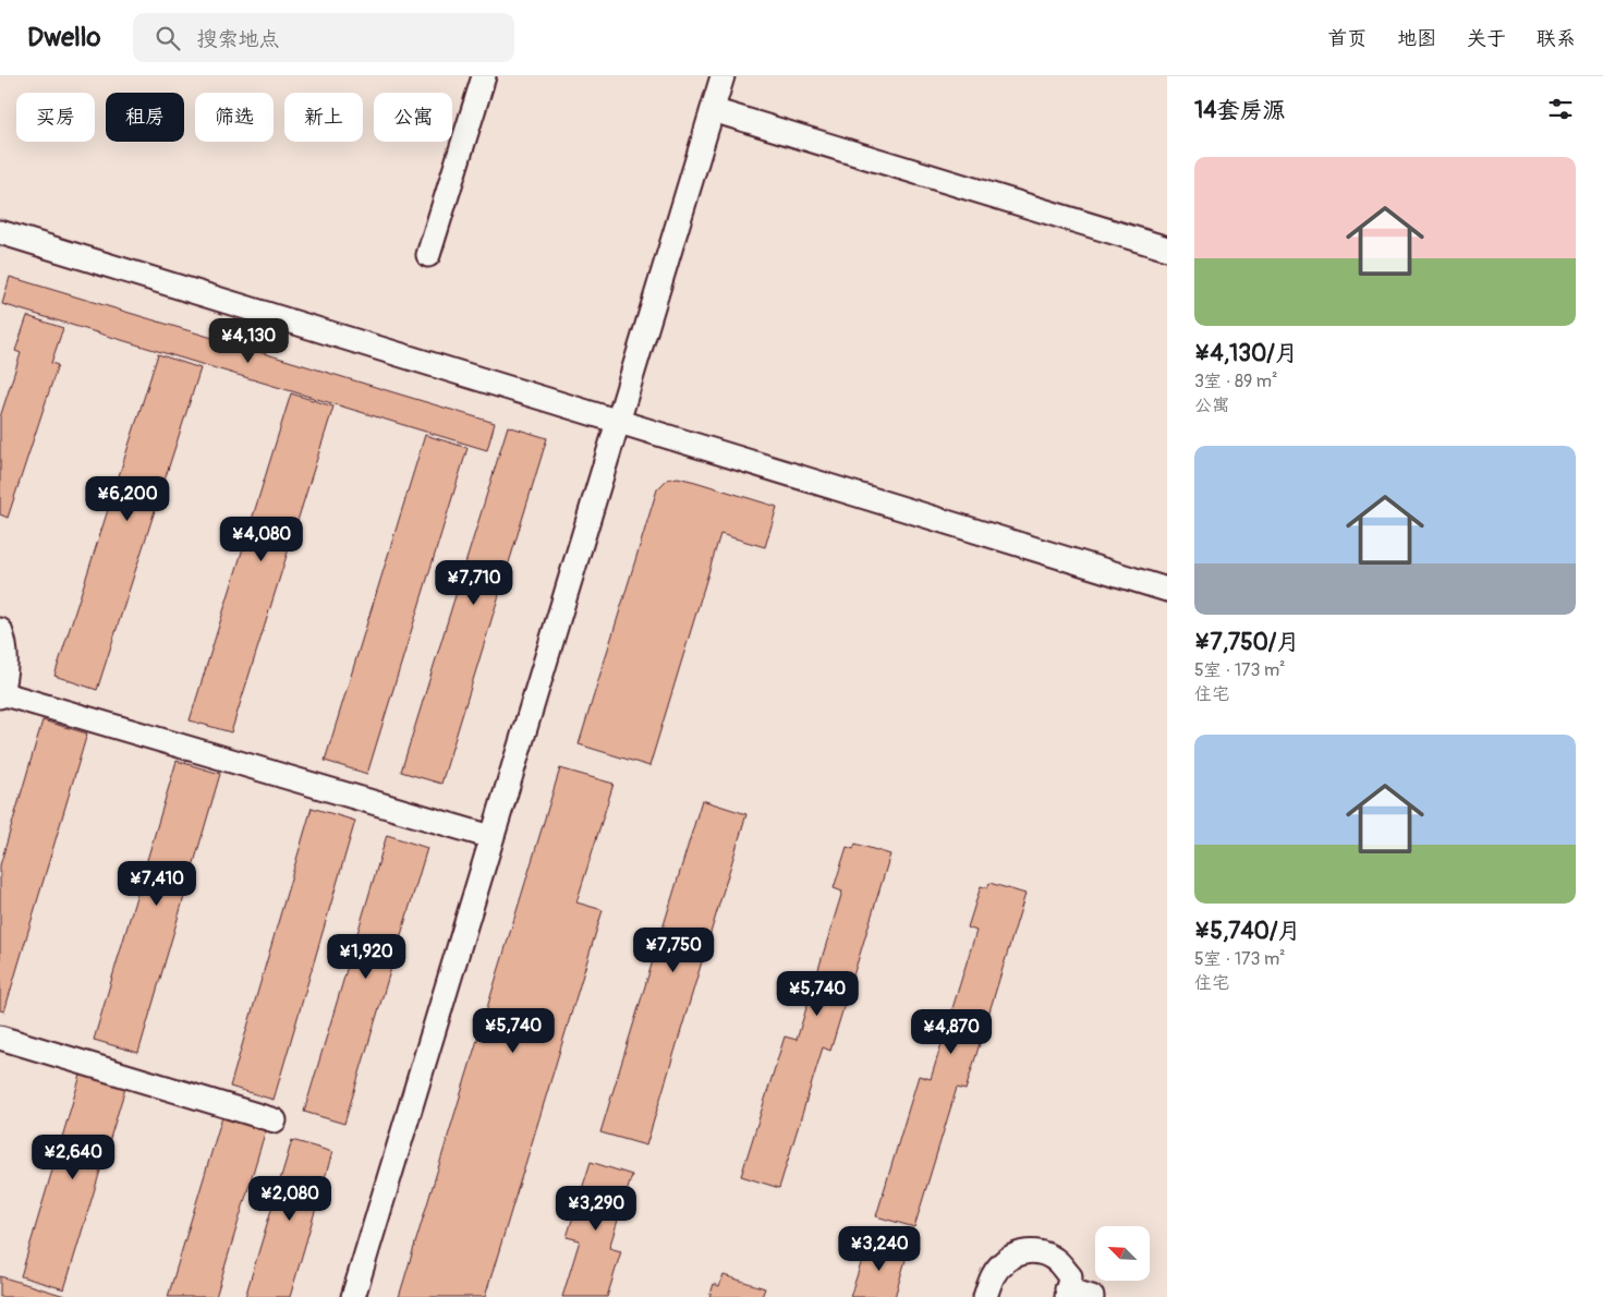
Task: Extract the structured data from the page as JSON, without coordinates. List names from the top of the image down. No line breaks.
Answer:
{"north":"top left","page":{"header":"Dwello","search":"搜索地点","nav":["首页","地图","关于","联系"],"heading":"14套房源","chip":["买房","租房","筛选","新上","公寓"],"list":[{"name":"¥4,130/月","note":"3室 · 89 m² · 公寓"},{"name":"¥7,750/月","note":"5室 · 173 m² · 住宅"},{"name":"¥5,740/月","note":"5室 · 173 m² · 住宅"}],"price":["¥4,130","¥6,200","¥4,080","¥7,710","¥7,410","¥7,750","¥1,920","¥5,740","¥5,740","¥4,870","¥2,640","¥2,080","¥3,290","¥3,240"]}}
